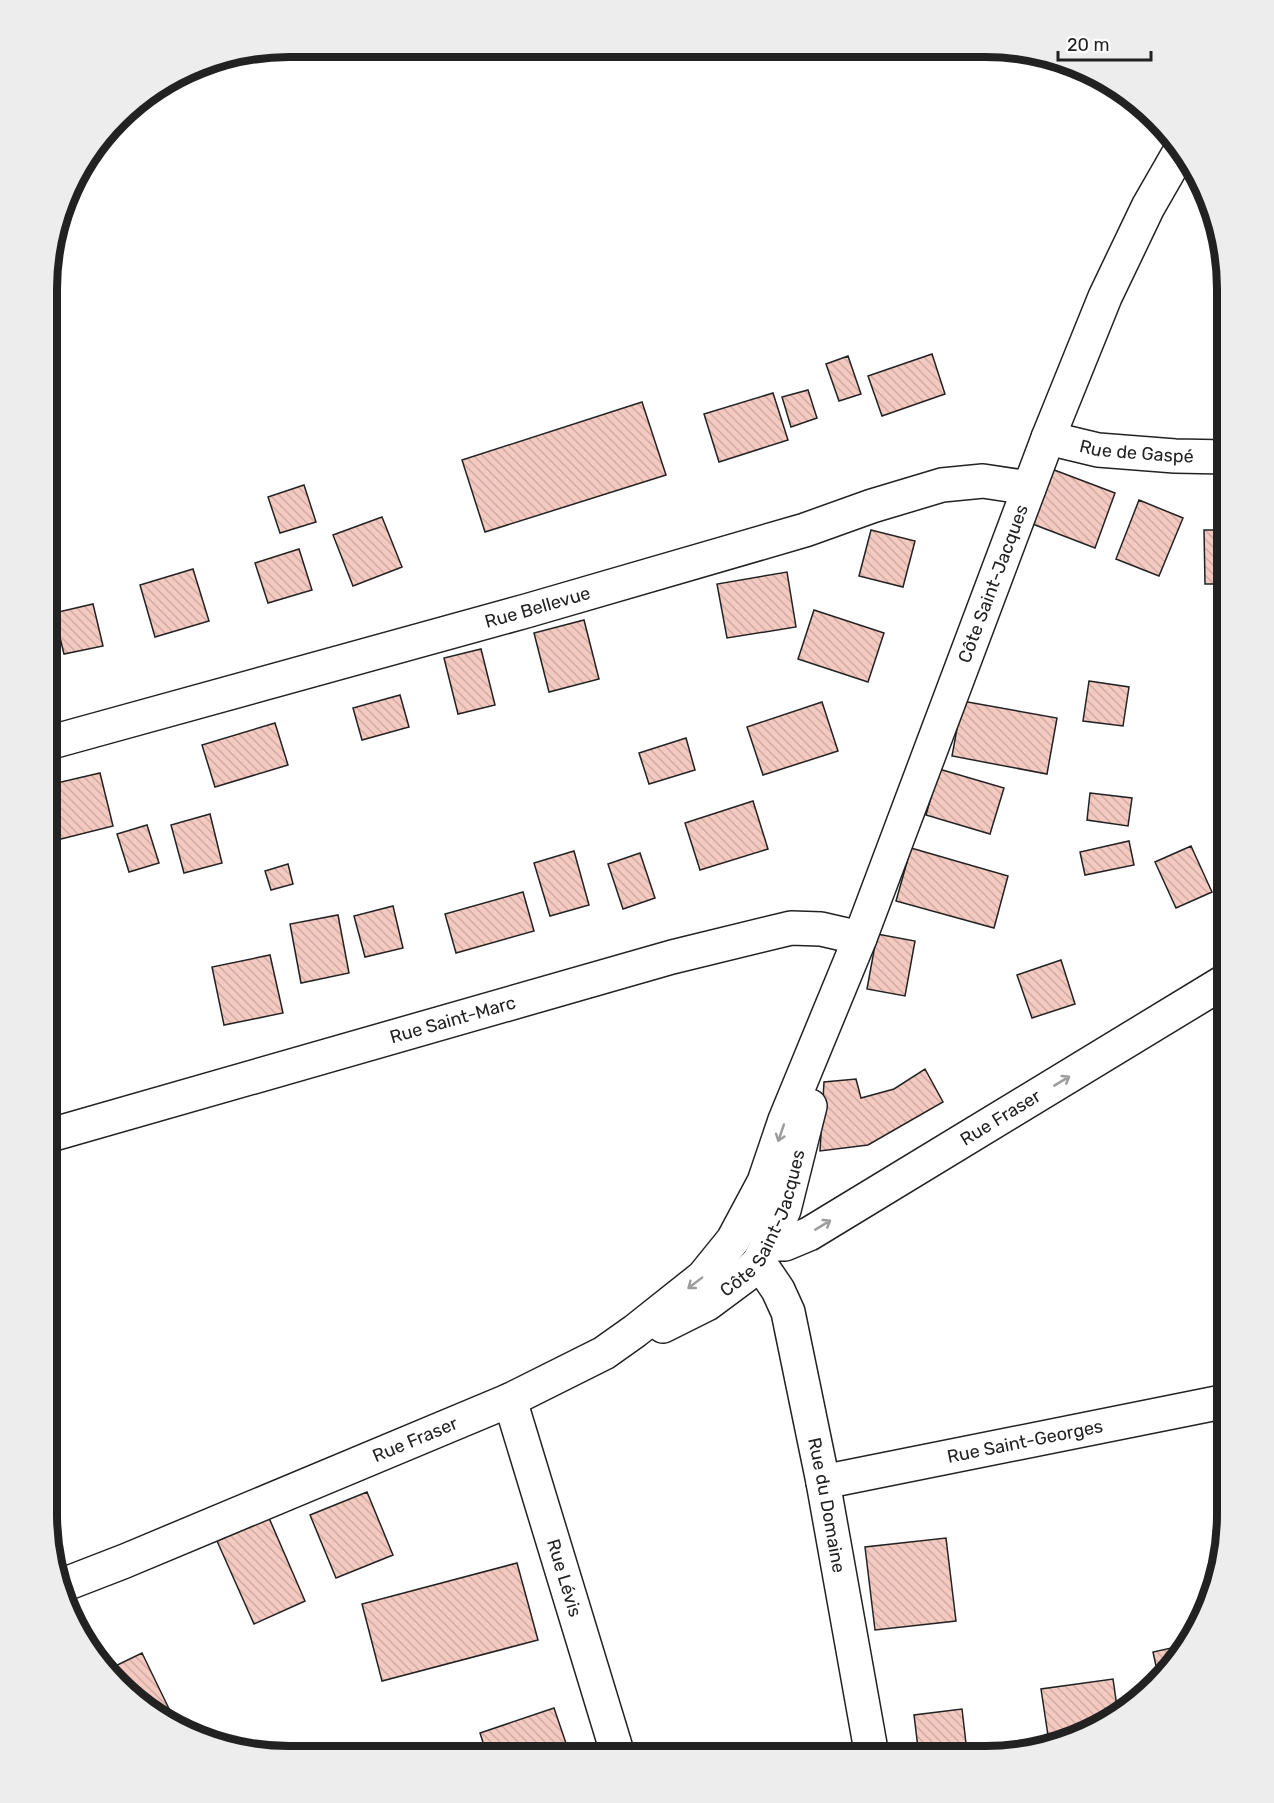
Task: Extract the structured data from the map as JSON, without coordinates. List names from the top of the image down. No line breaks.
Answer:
{"streets":{"street":["Rue de Gaspé","Côte Saint-Jacques","Rue Bellevue","Rue Saint-Marc","Rue Fraser","Rue Saint-Georges","Rue du Domaine","Rue Lévis"]},"crossings":[["Rue de Gaspé","Côte Saint-Jacques"],["Côte Saint-Jacques","Rue Bellevue"],["Côte Saint-Jacques","Rue Saint-Marc"],["Côte Saint-Jacques","Rue Fraser"],["Côte Saint-Jacques","Rue du Domaine"],["Rue Fraser","Rue du Domaine"],["Rue Fraser","Rue Lévis"],["Rue Saint-Georges","Rue du Domaine"]],"scale_bar":"20 m"}
